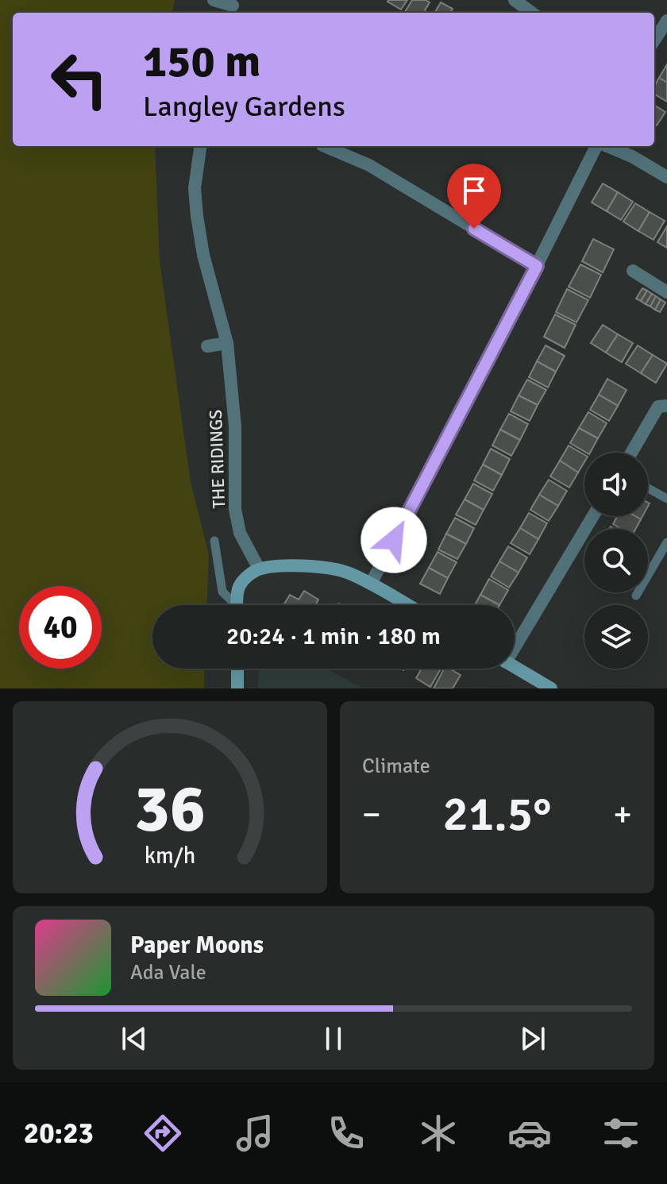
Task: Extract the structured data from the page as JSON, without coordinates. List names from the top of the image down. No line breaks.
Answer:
{"streets":{"street":["THE RIDINGS"]},"page":{"turn":["150 m","Langley Gardens"],"limit":"40","trip":"20:24 · 1 min · 180 m","tile":"Climate","heat":["−","21.5°","+"],"song":["Paper Moons","Ada Vale"],"tabs":"20:23","gauge":["36","km/h"]}}
